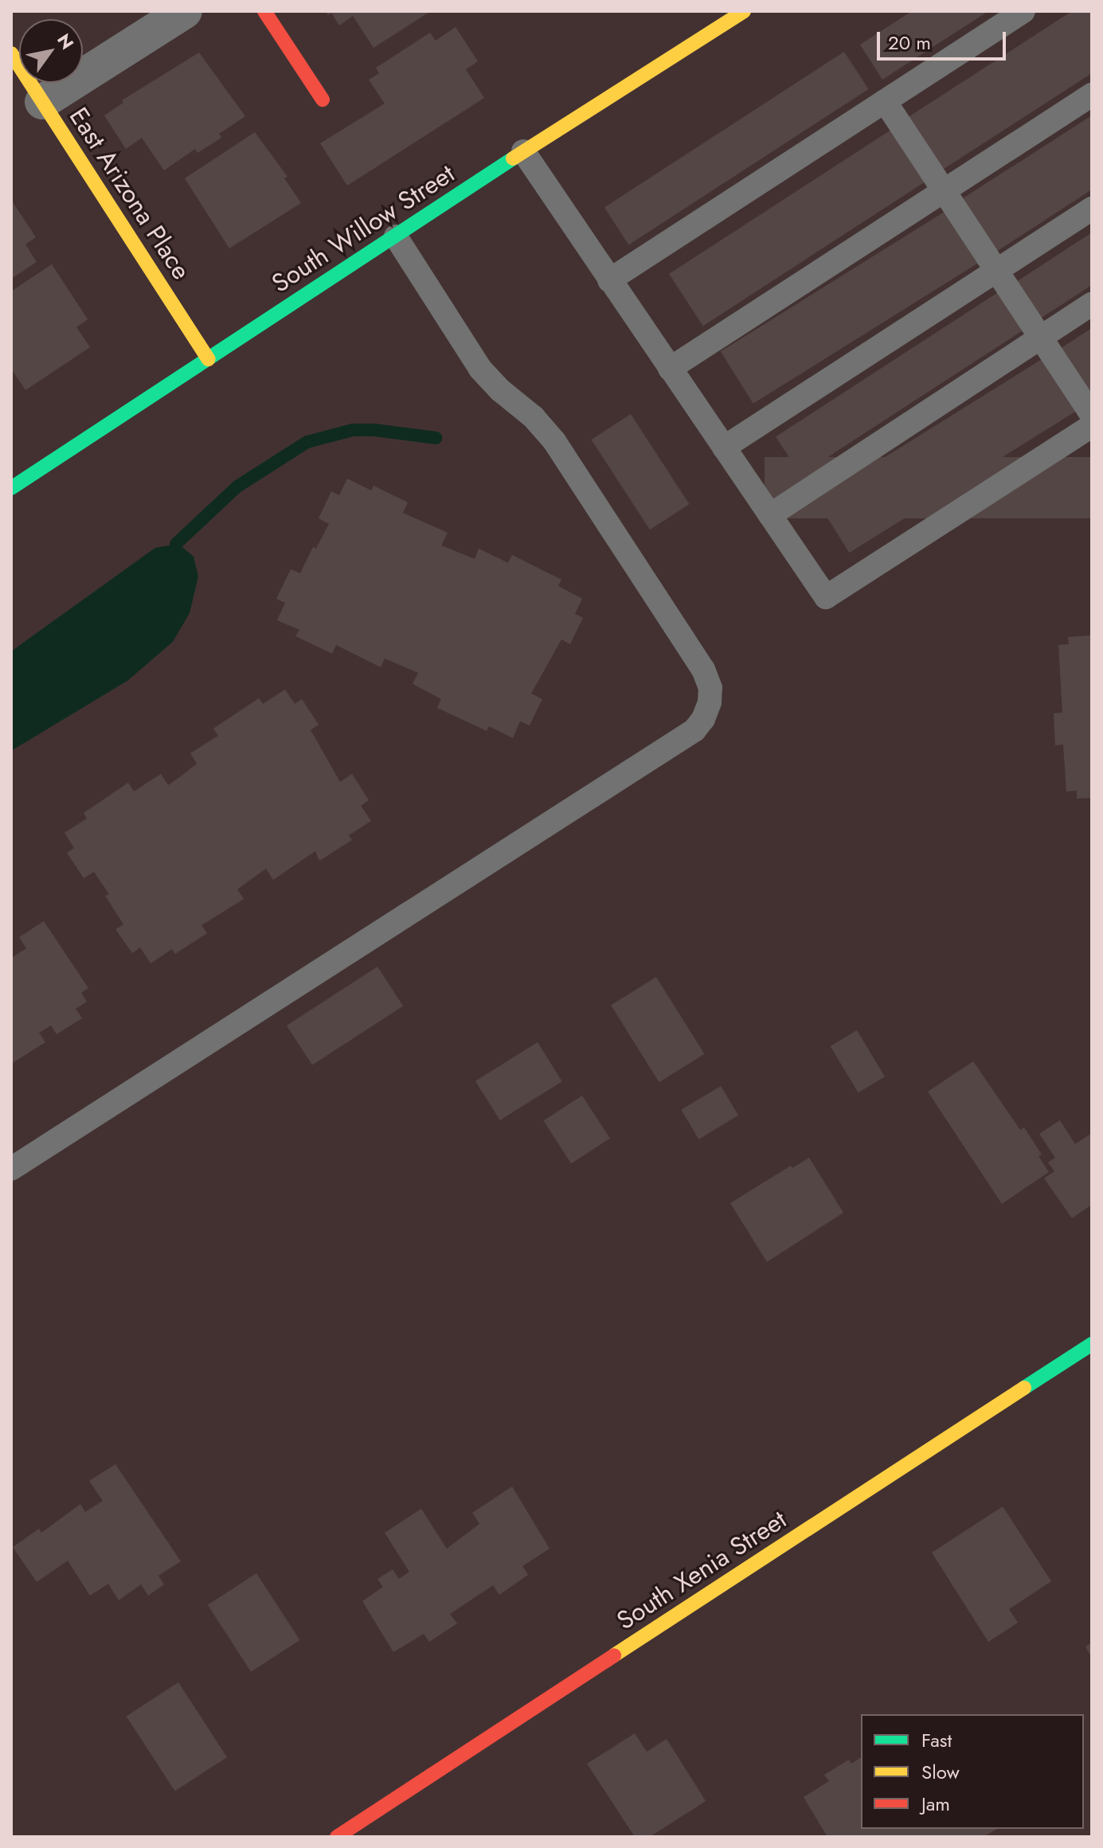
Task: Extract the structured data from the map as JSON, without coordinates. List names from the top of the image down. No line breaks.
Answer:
{"streets":{"street":["East Arizona Place","South Willow Street","South Xenia Street"]},"crossings":[["East Arizona Place","South Willow Street"]],"legend":["Fast","Slow","Jam"],"scale_bar":"20 m","north":"top right"}
